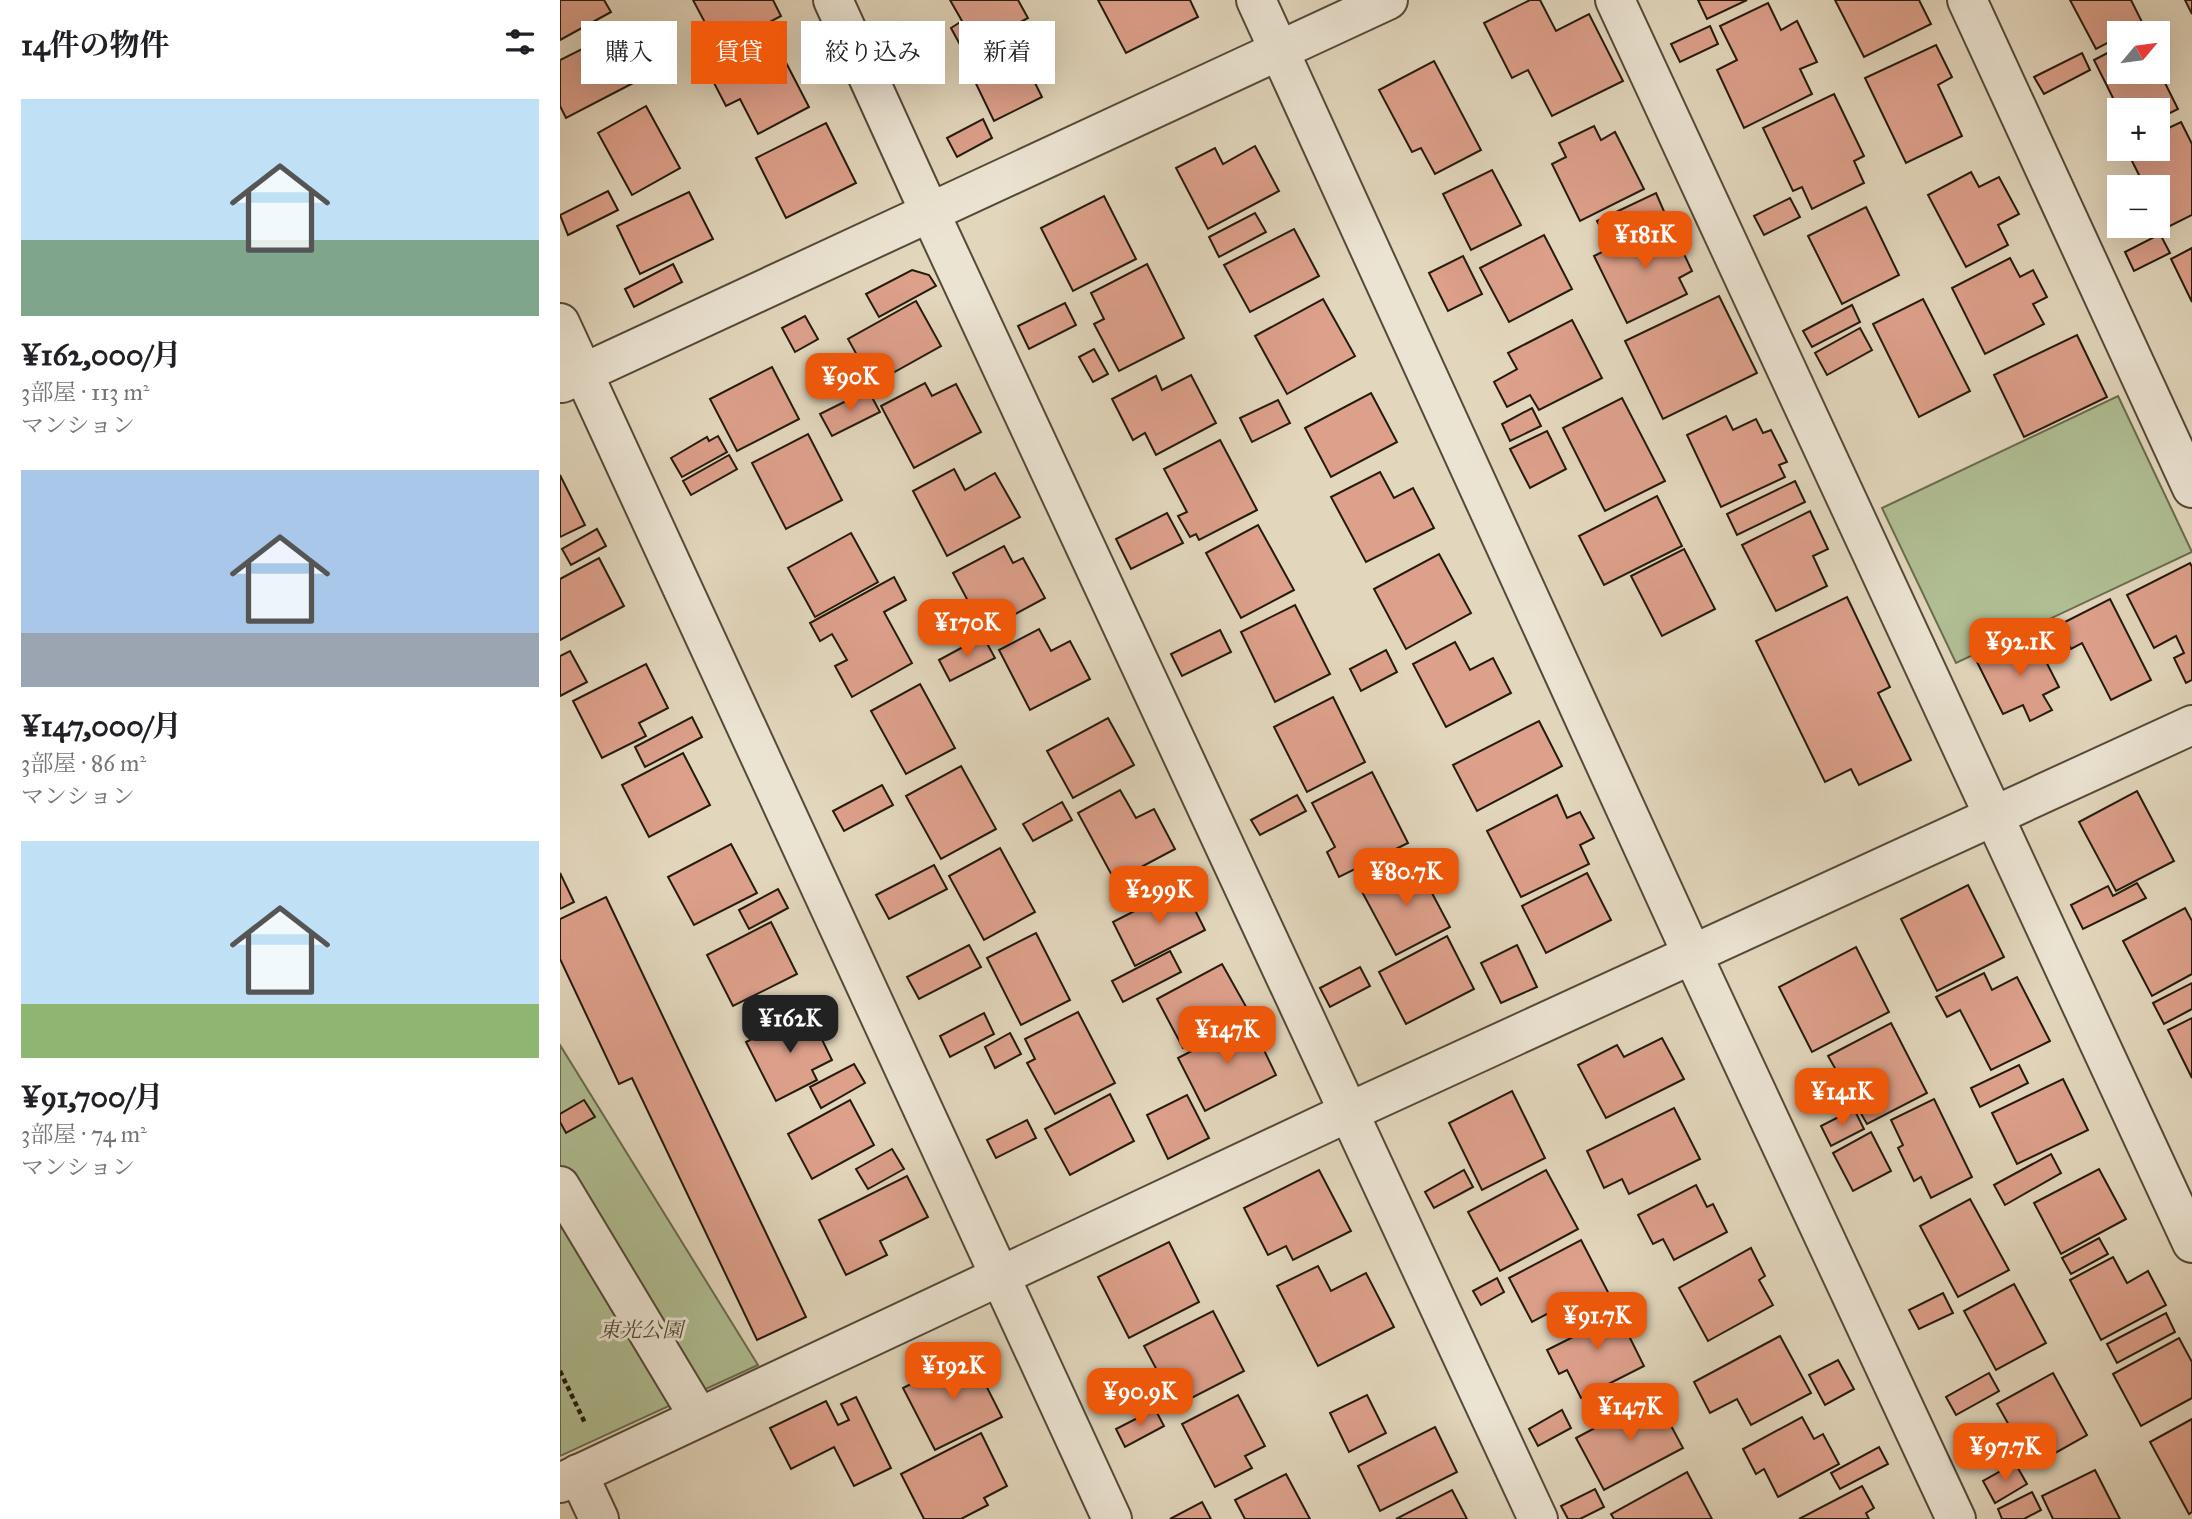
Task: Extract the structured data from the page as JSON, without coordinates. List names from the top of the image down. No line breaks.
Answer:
{"parks":["東光公園"],"north":"top right","page":{"heading":"14件の物件","map_buttons":["+","−"],"chip":["購入","賃貸","絞り込み","新着"],"list":[{"name":"¥162,000/月","note":"3部屋 · 113 m² · マンション"},{"name":"¥147,000/月","note":"3部屋 · 86 m² · マンション"},{"name":"¥91,700/月","note":"3部屋 · 74 m² · マンション"}],"price":["¥181K","¥90K","¥170K","¥92.1K","¥80.7K","¥299K","¥162K","¥147K","¥141K","¥91.7K","¥192K","¥90.9K","¥147K","¥97.7K"]}}
